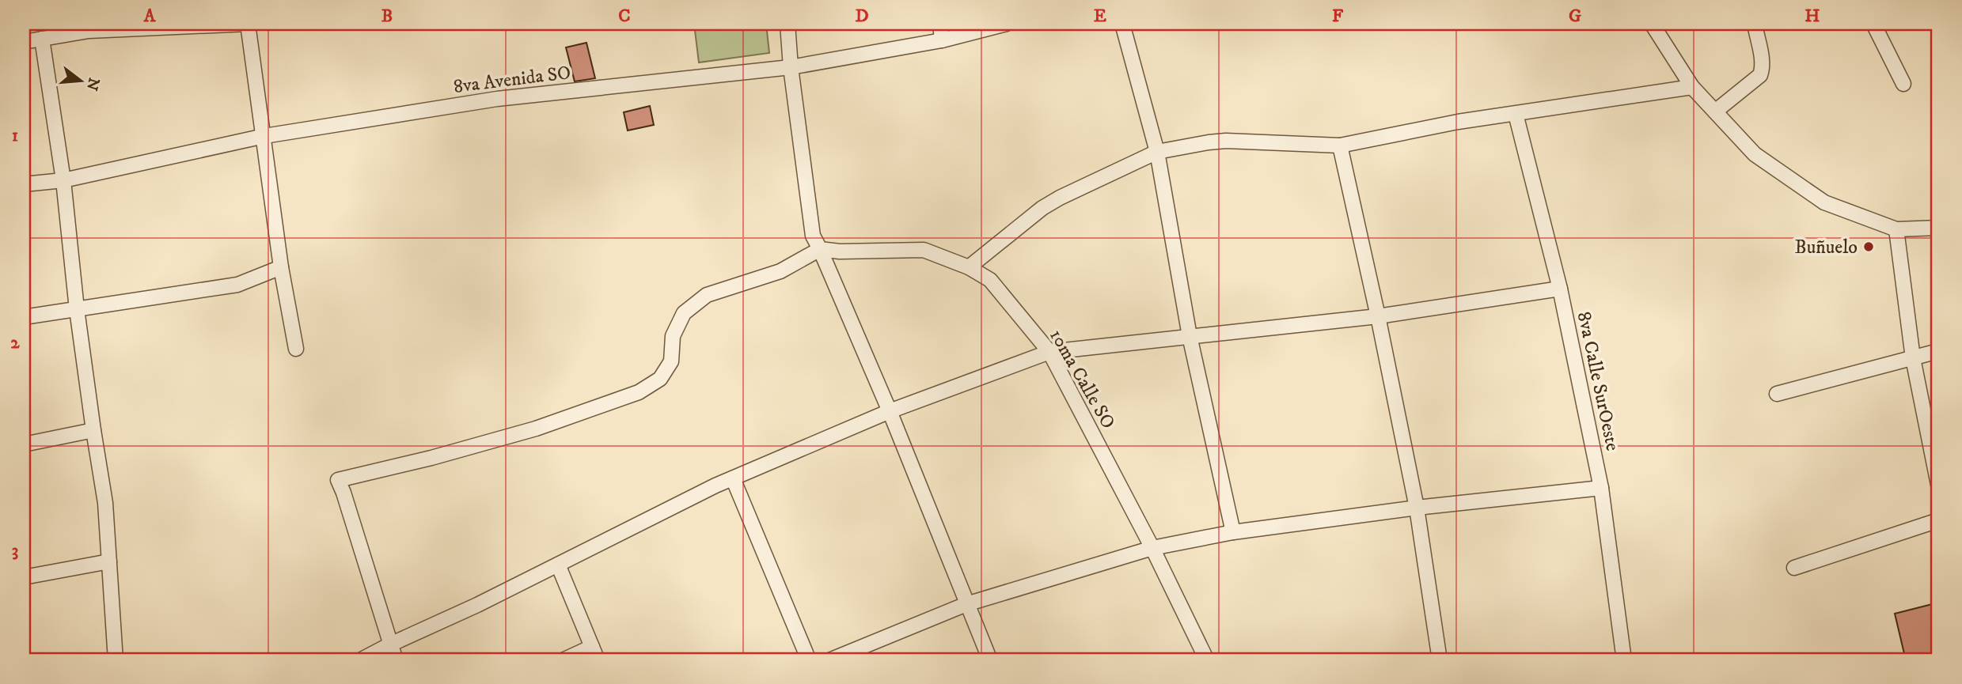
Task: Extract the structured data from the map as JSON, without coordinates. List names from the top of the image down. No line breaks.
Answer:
{"streets":{"street":["8va Avenida SO","10ma Calle SO","8va Calle SurOeste"]},"places":["Buñuelo"],"north":"right","grid":{"columns":["A","B","C","D","E","F","G","H"],"rows":["1","2","3"]}}
